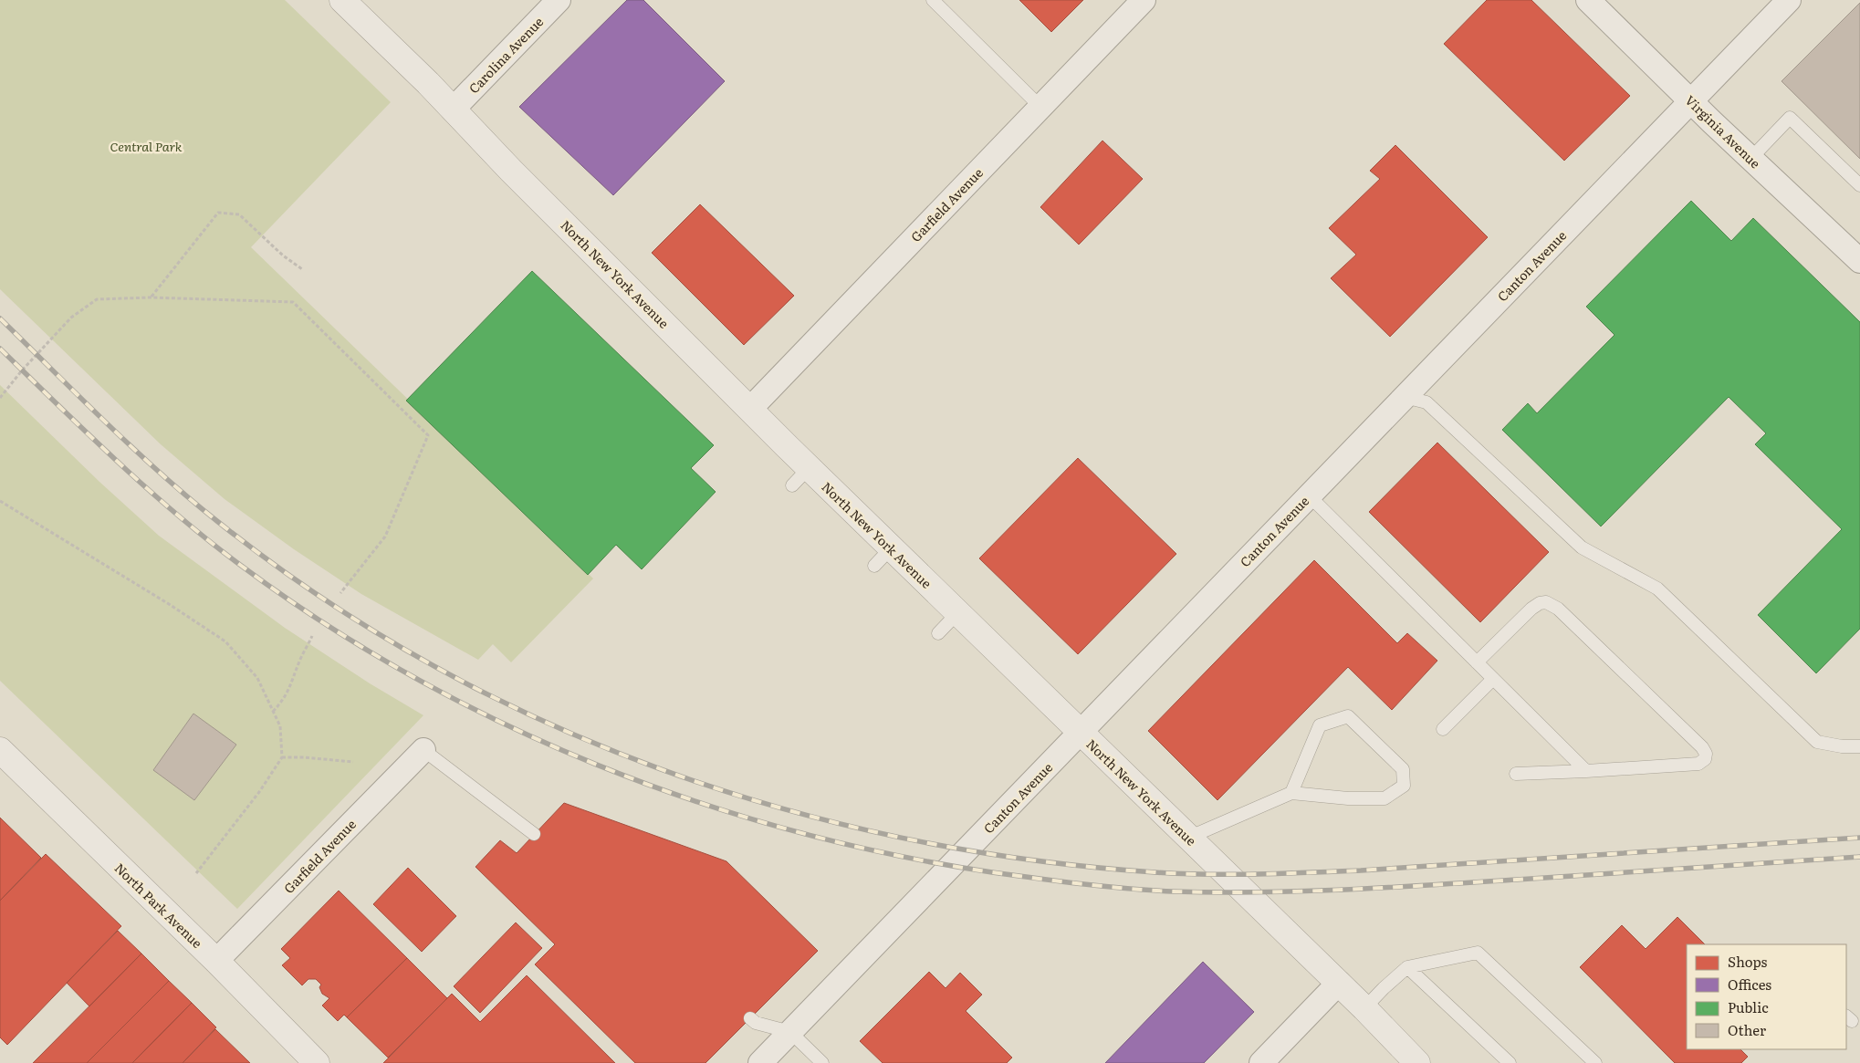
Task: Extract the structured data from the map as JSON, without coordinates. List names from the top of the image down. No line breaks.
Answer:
{"streets":{"street":["Carolina Avenue","Virginia Avenue","Garfield Avenue","Canton Avenue","North New York Avenue","North Park Avenue"]},"crossings":[["Carolina Avenue","North New York Avenue"],["Virginia Avenue","Canton Avenue"],["Garfield Avenue","North New York Avenue"],["Garfield Avenue","North Park Avenue"],["Canton Avenue","North New York Avenue"]],"parks":["Central Park"],"legend":["Shops","Offices","Public","Other"]}
